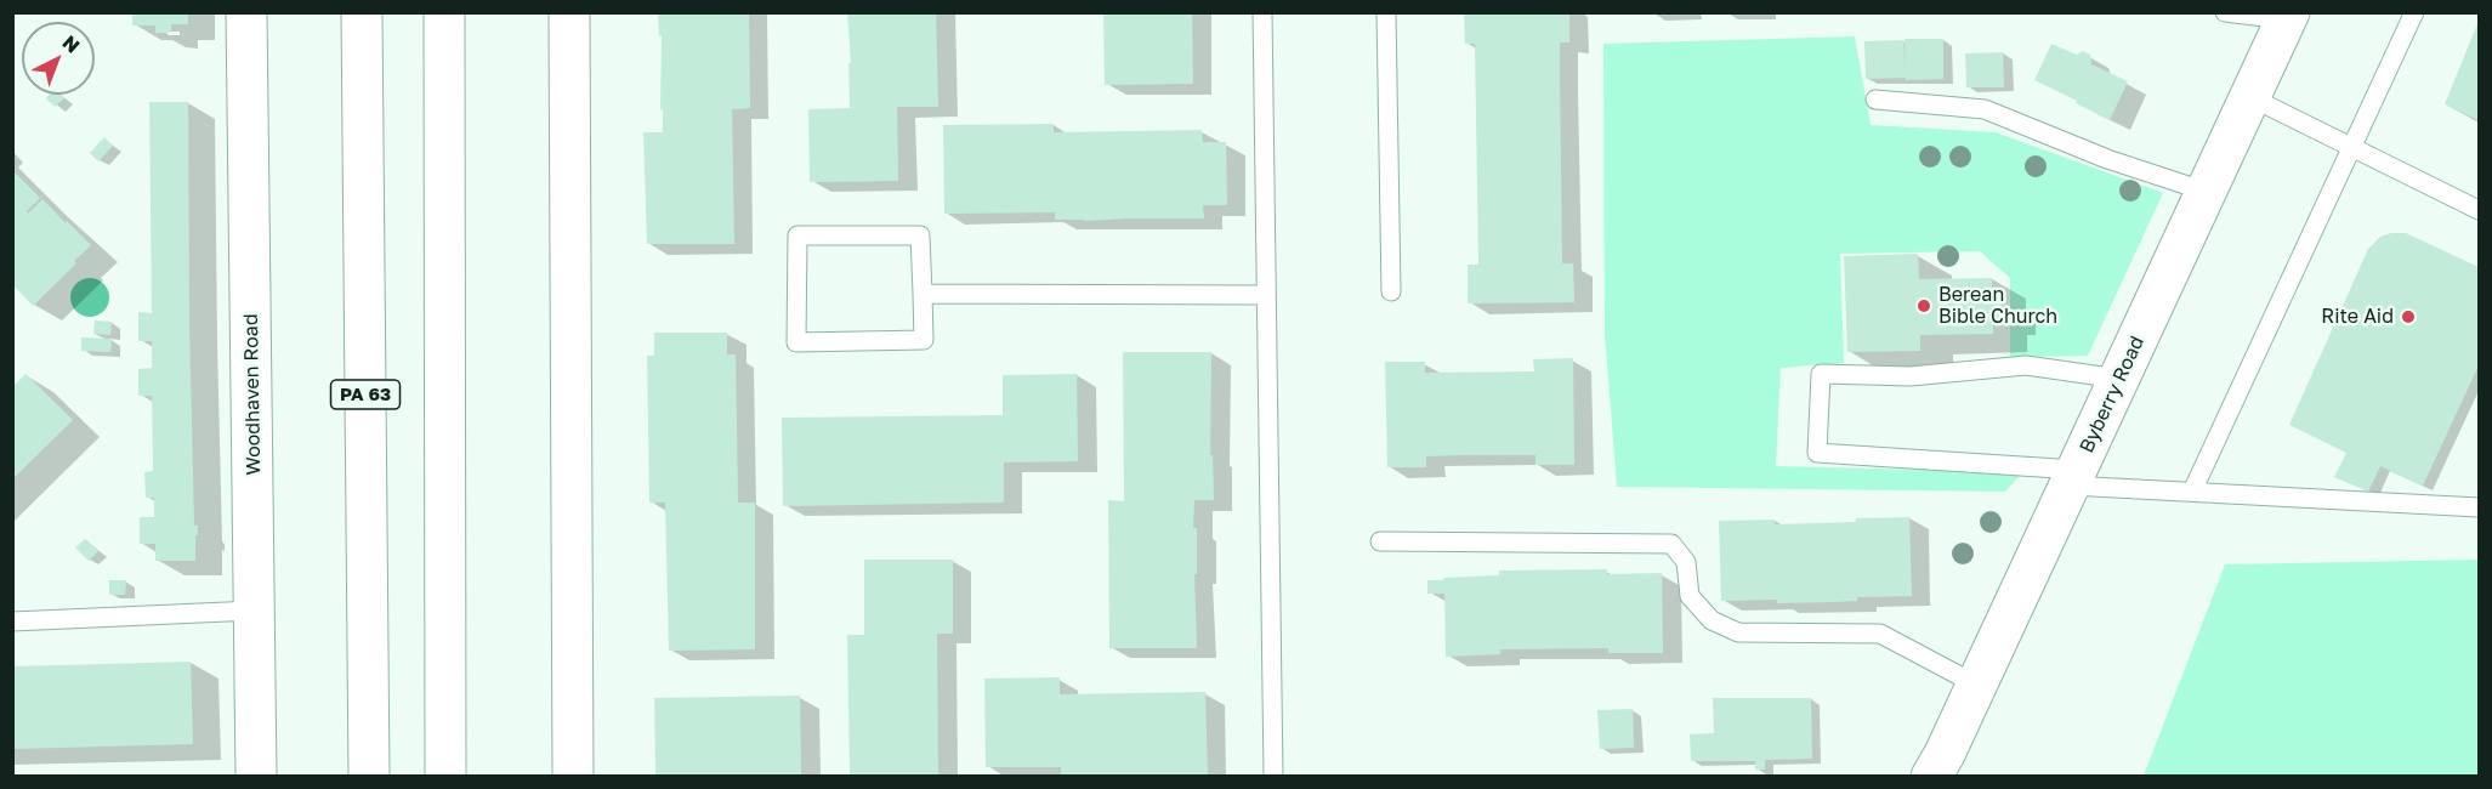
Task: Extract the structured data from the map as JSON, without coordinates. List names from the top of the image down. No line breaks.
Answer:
{"streets":{"main road":["Woodhaven Road","PA 63","Byberry Road"]},"places":["Berean Bible Church","Rite Aid"],"north":"top right"}
